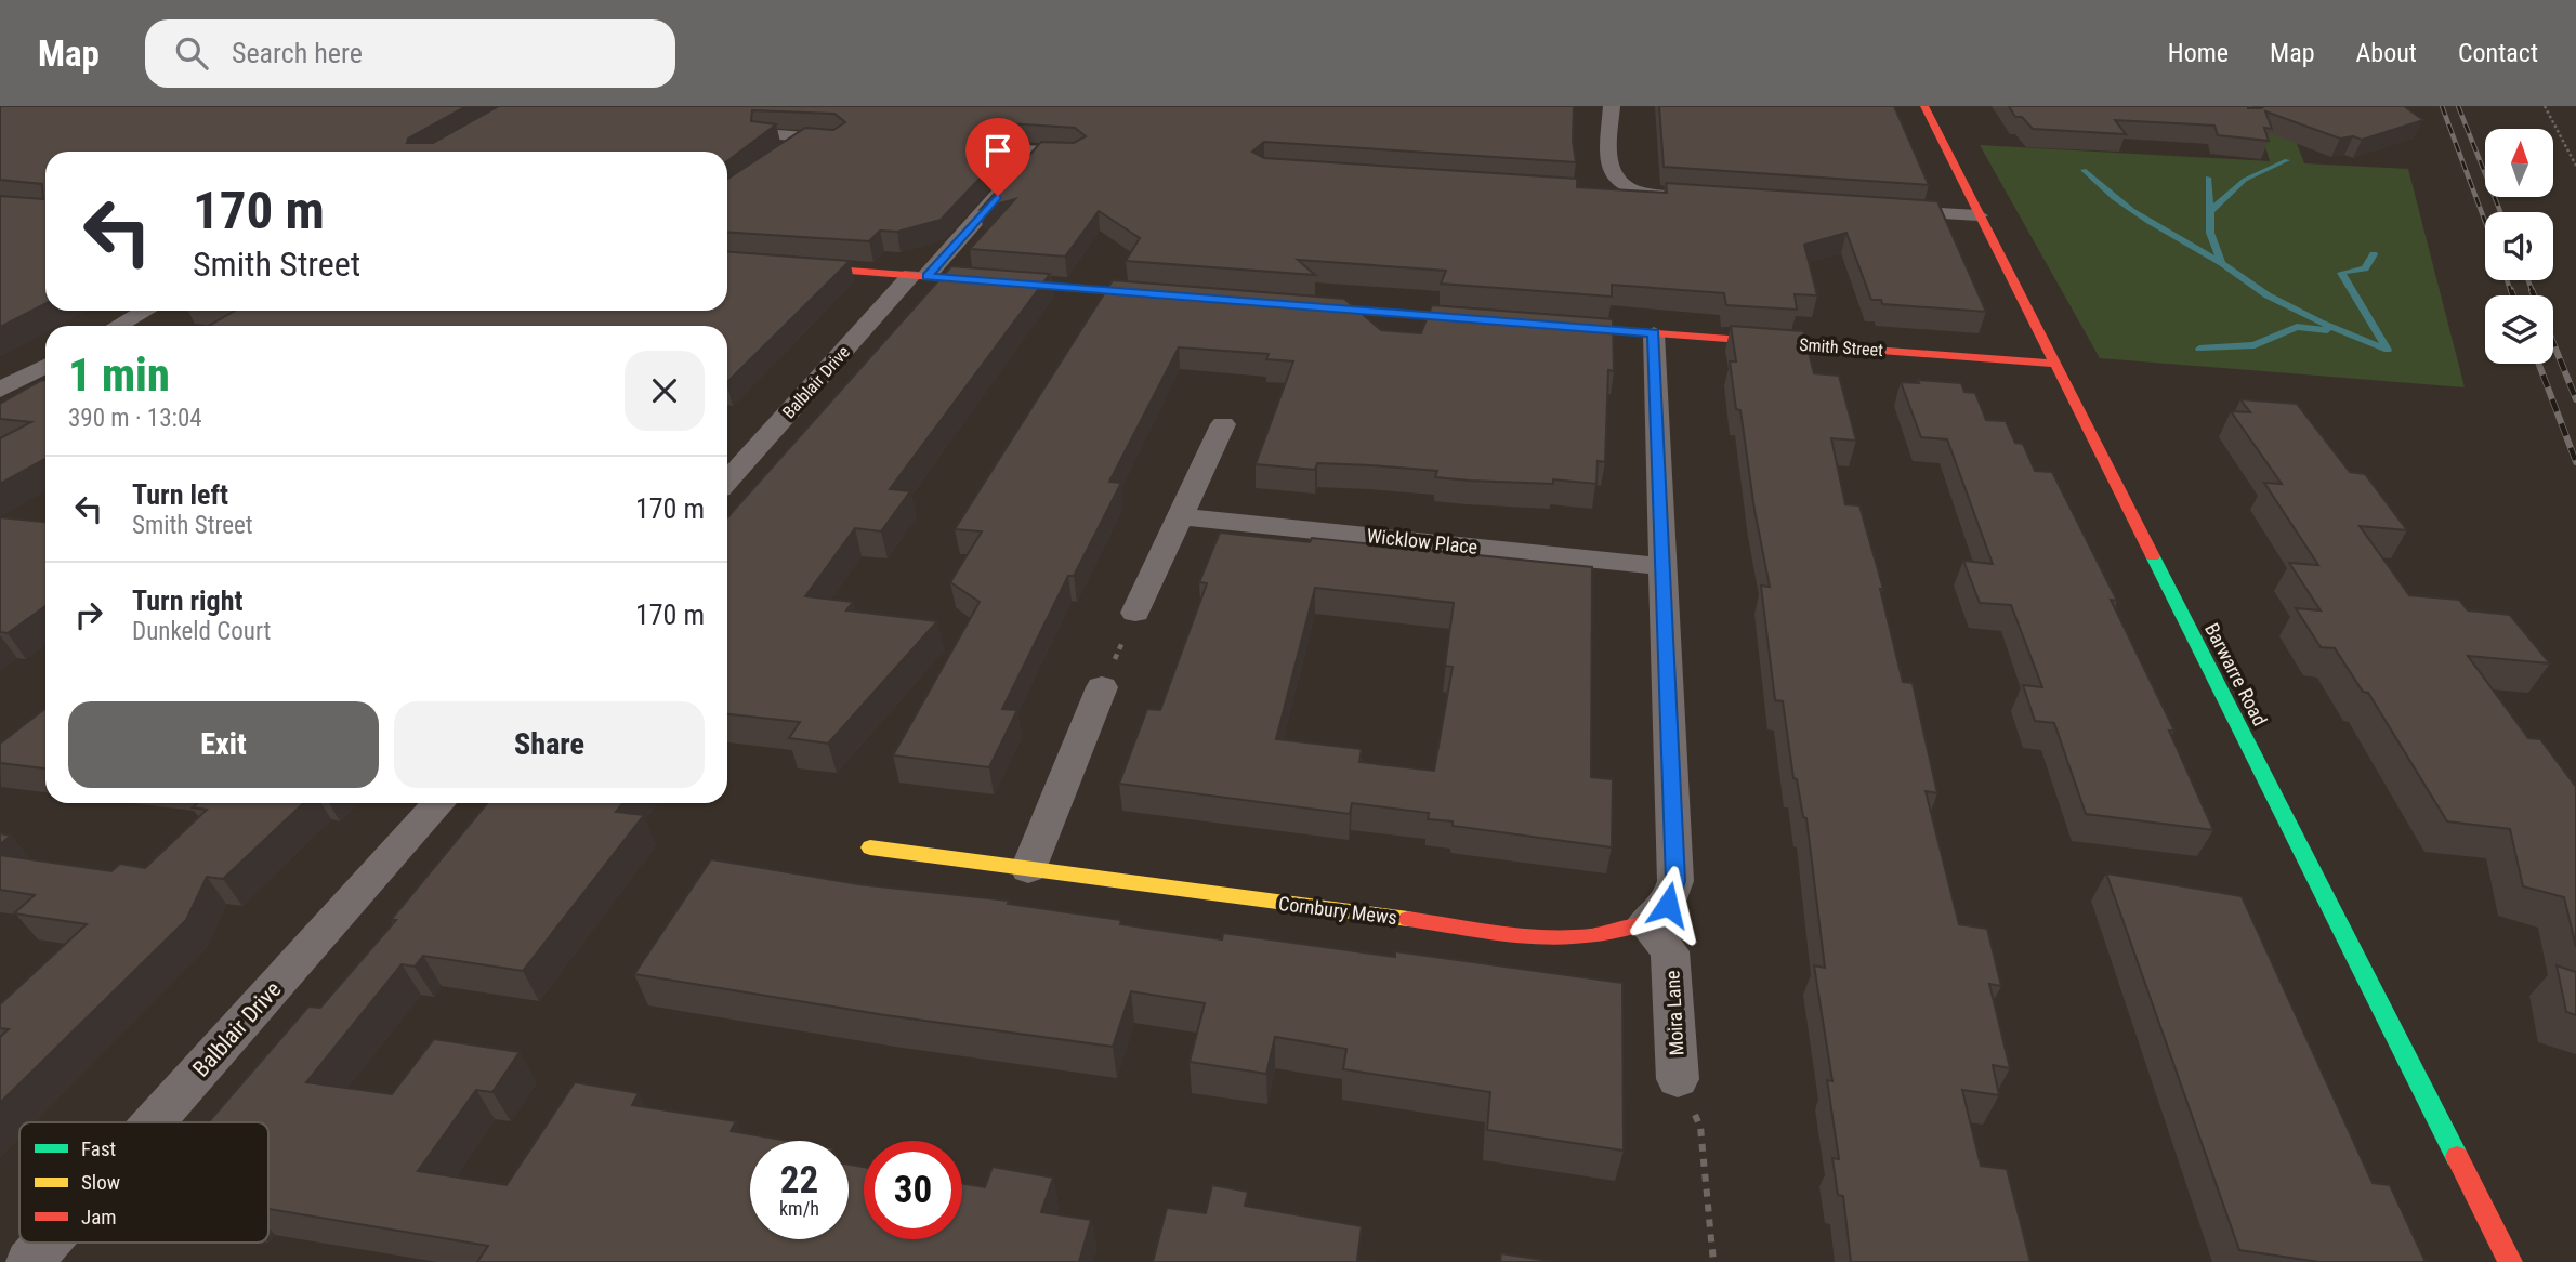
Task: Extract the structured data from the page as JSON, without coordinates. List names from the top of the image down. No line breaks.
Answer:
{"streets":{"street":["Smith Street","Balblair Drive","Wicklow Place","Barwarre Road","Cornbury Mews","Moira Lane"]},"crossings":[["Smith Street","Barwarre Road"],["Cornbury Mews","Moira Lane"]],"legend":["Fast","Slow","Jam"],"north":"top","page":{"header":"Map","search":"Search here","nav":["Home","Map","About","Contact"],"turn":["170 m","Smith Street"],"heading":["1 min","390 m · 13:04"],"list":[{"name":"Turn left","note":"Smith Street","value":"170 m"},{"name":"Turn right","note":"Dunkeld Court","value":"170 m"}],"buttons":["Exit","Share"],"speed":"22 km/h","limit":"30"}}
